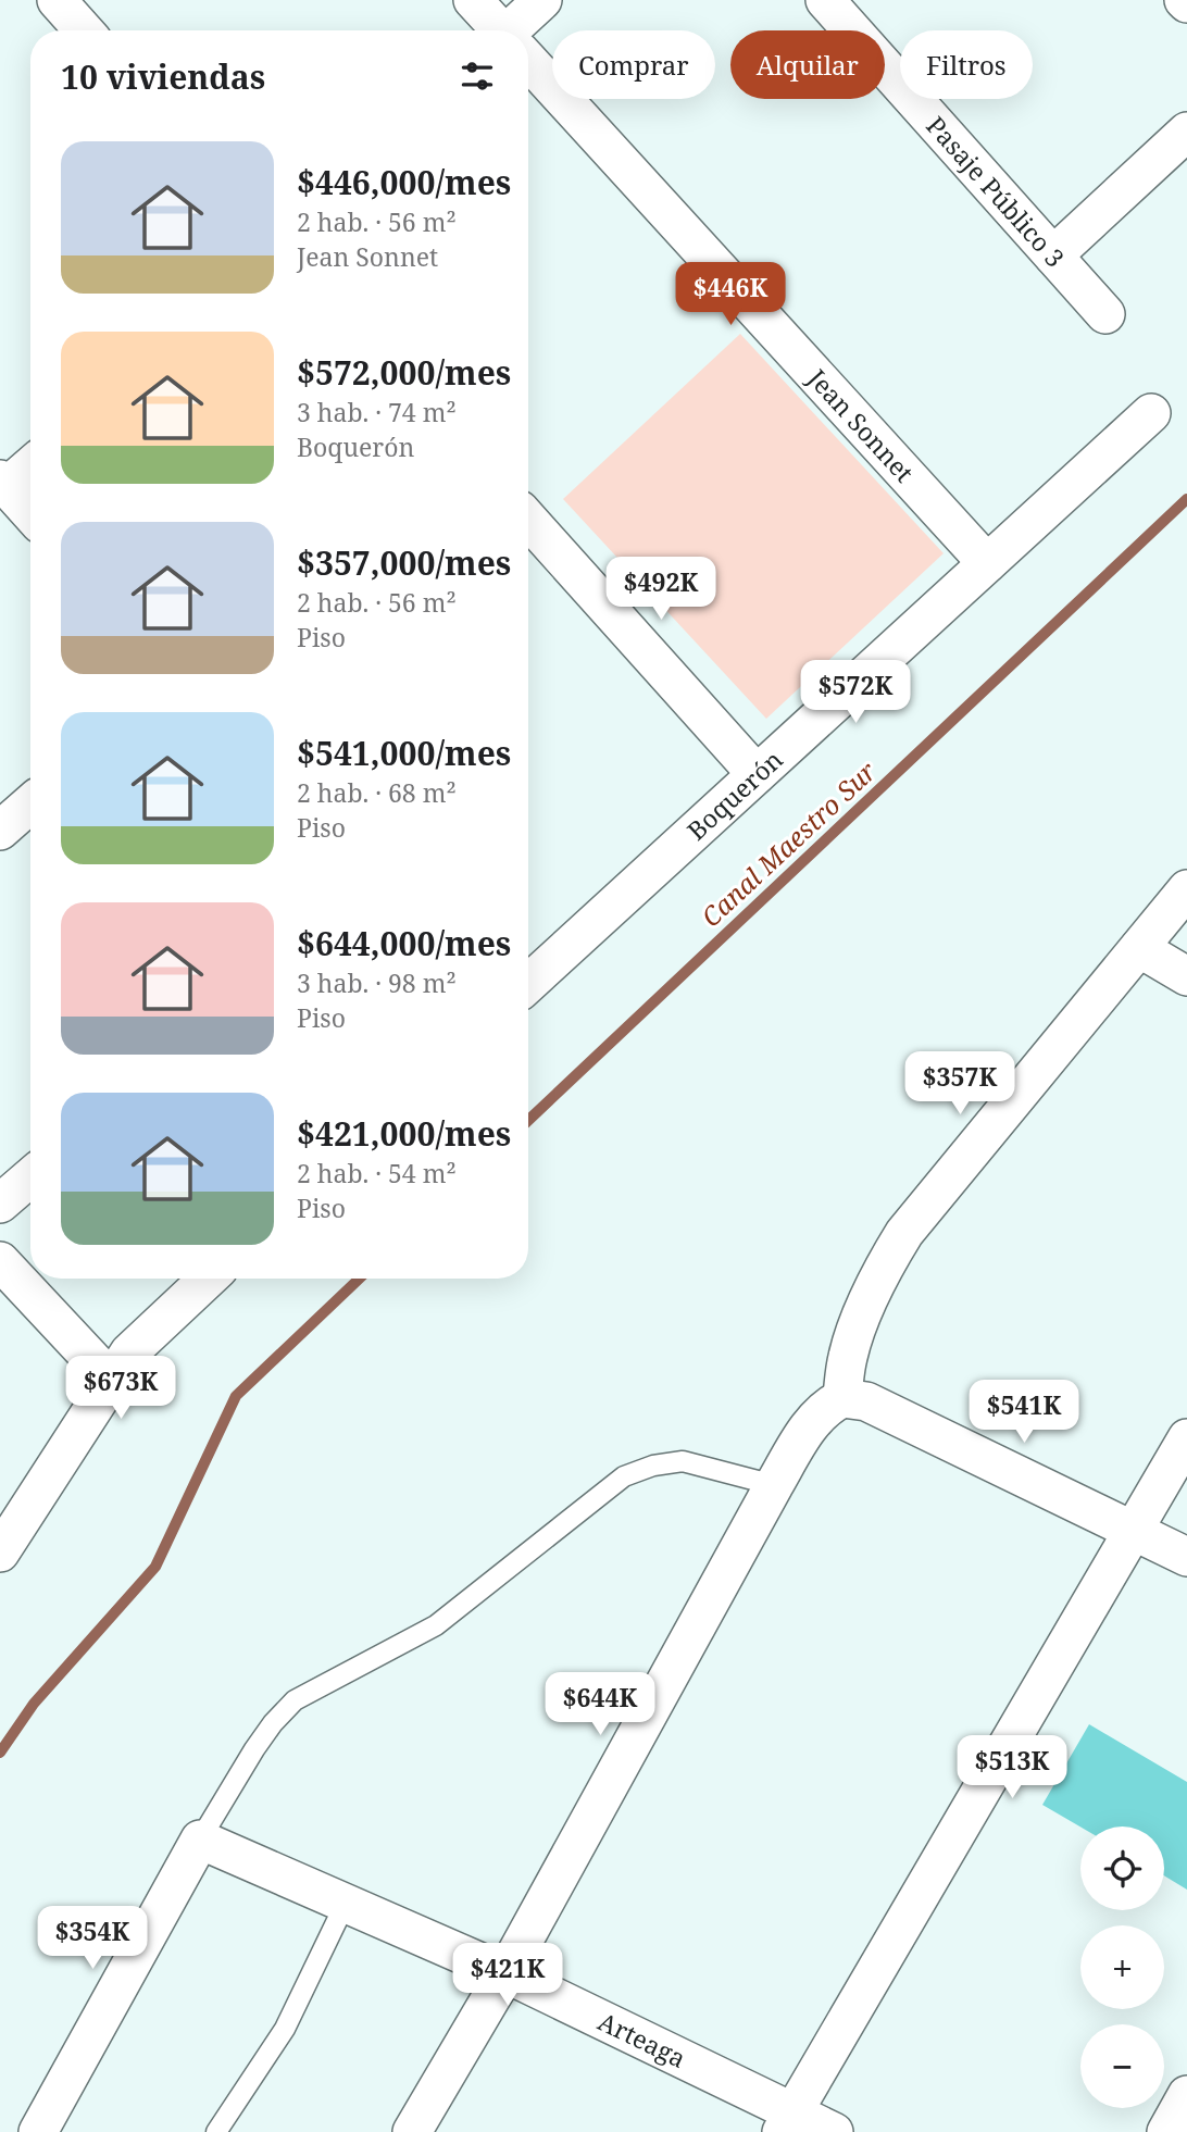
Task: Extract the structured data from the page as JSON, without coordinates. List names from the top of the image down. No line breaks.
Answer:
{"streets":{"street":["Pasaje Público 3","Jean Sonnet","Boquerón","Arteaga"]},"crossings":[["Jean Sonnet","Boquerón"]],"water":["Canal Maestro Sur"],"page":{"chip":["Comprar","Alquilar","Filtros"],"heading":"10 viviendas","list":[{"name":"$446,000/mes","note":"2 hab. · 56 m² · Jean Sonnet"},{"name":"$572,000/mes","note":"3 hab. · 74 m² · Boquerón"},{"name":"$357,000/mes","note":"2 hab. · 56 m² · Piso"},{"name":"$541,000/mes","note":"2 hab. · 68 m² · Piso"},{"name":"$644,000/mes","note":"3 hab. · 98 m² · Piso"},{"name":"$421,000/mes","note":"2 hab. · 54 m² · Piso"}],"price":["$446K","$492K","$572K","$357K","$673K","$541K","$644K","$513K","$354K","$421K"],"map_buttons":["+","−"]}}
